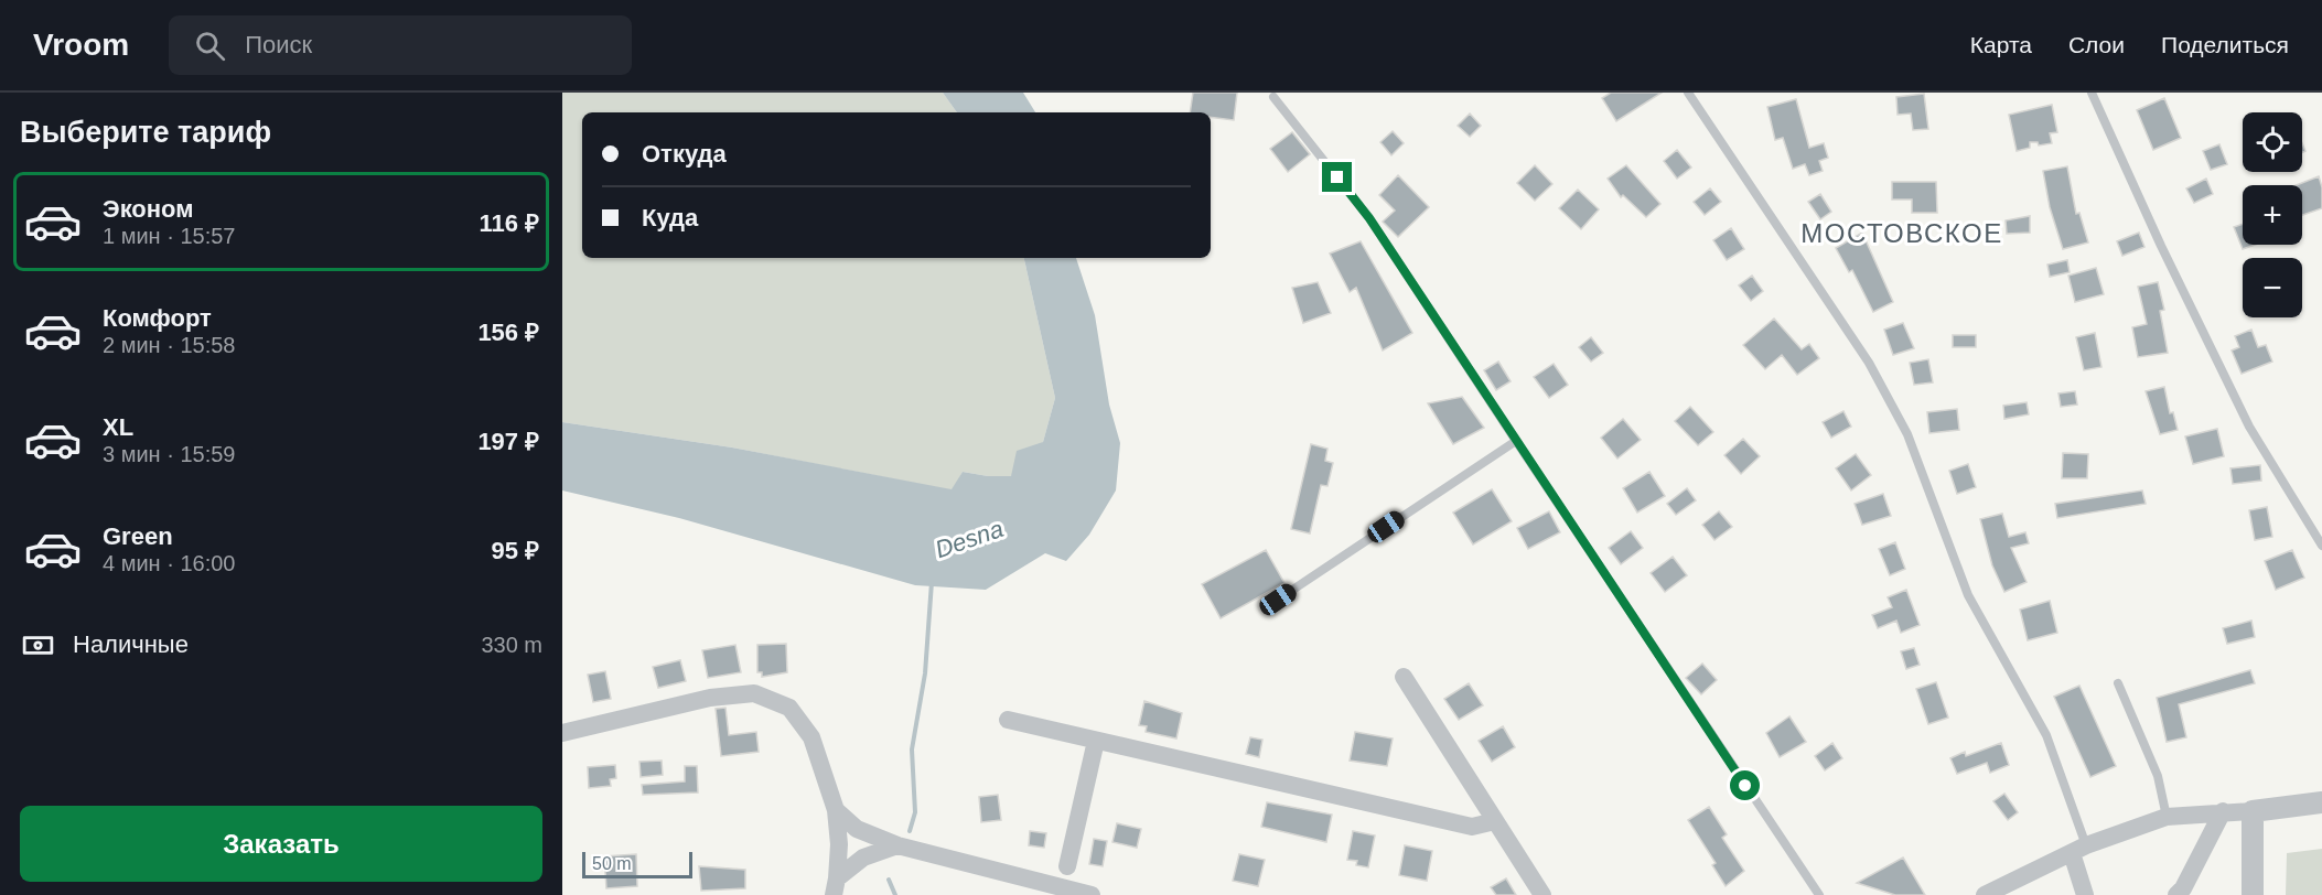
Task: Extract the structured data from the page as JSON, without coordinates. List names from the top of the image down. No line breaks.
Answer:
{"districts":["МОСТОВСКОЕ"],"water":["Desna"],"scale_bar":"50 m","page":{"header":"Vroom","search":"Поиск","nav":["Карта","Слои","Поделиться"],"heading":"Выберите тариф","map_buttons":["+","−"],"banner":["Откуда","Куда"],"list":[{"name":"Эконом","note":"1 мин · 15:57","value":"116 ₽"},{"name":"Комфорт","note":"2 мин · 15:58","value":"156 ₽"},{"name":"XL","note":"3 мин · 15:59","value":"197 ₽"},{"name":"Green","note":"4 мин · 16:00","value":"95 ₽"}],"pay":["Наличные","330 m"],"buttons":"Заказать","scale":"50 m"}}
